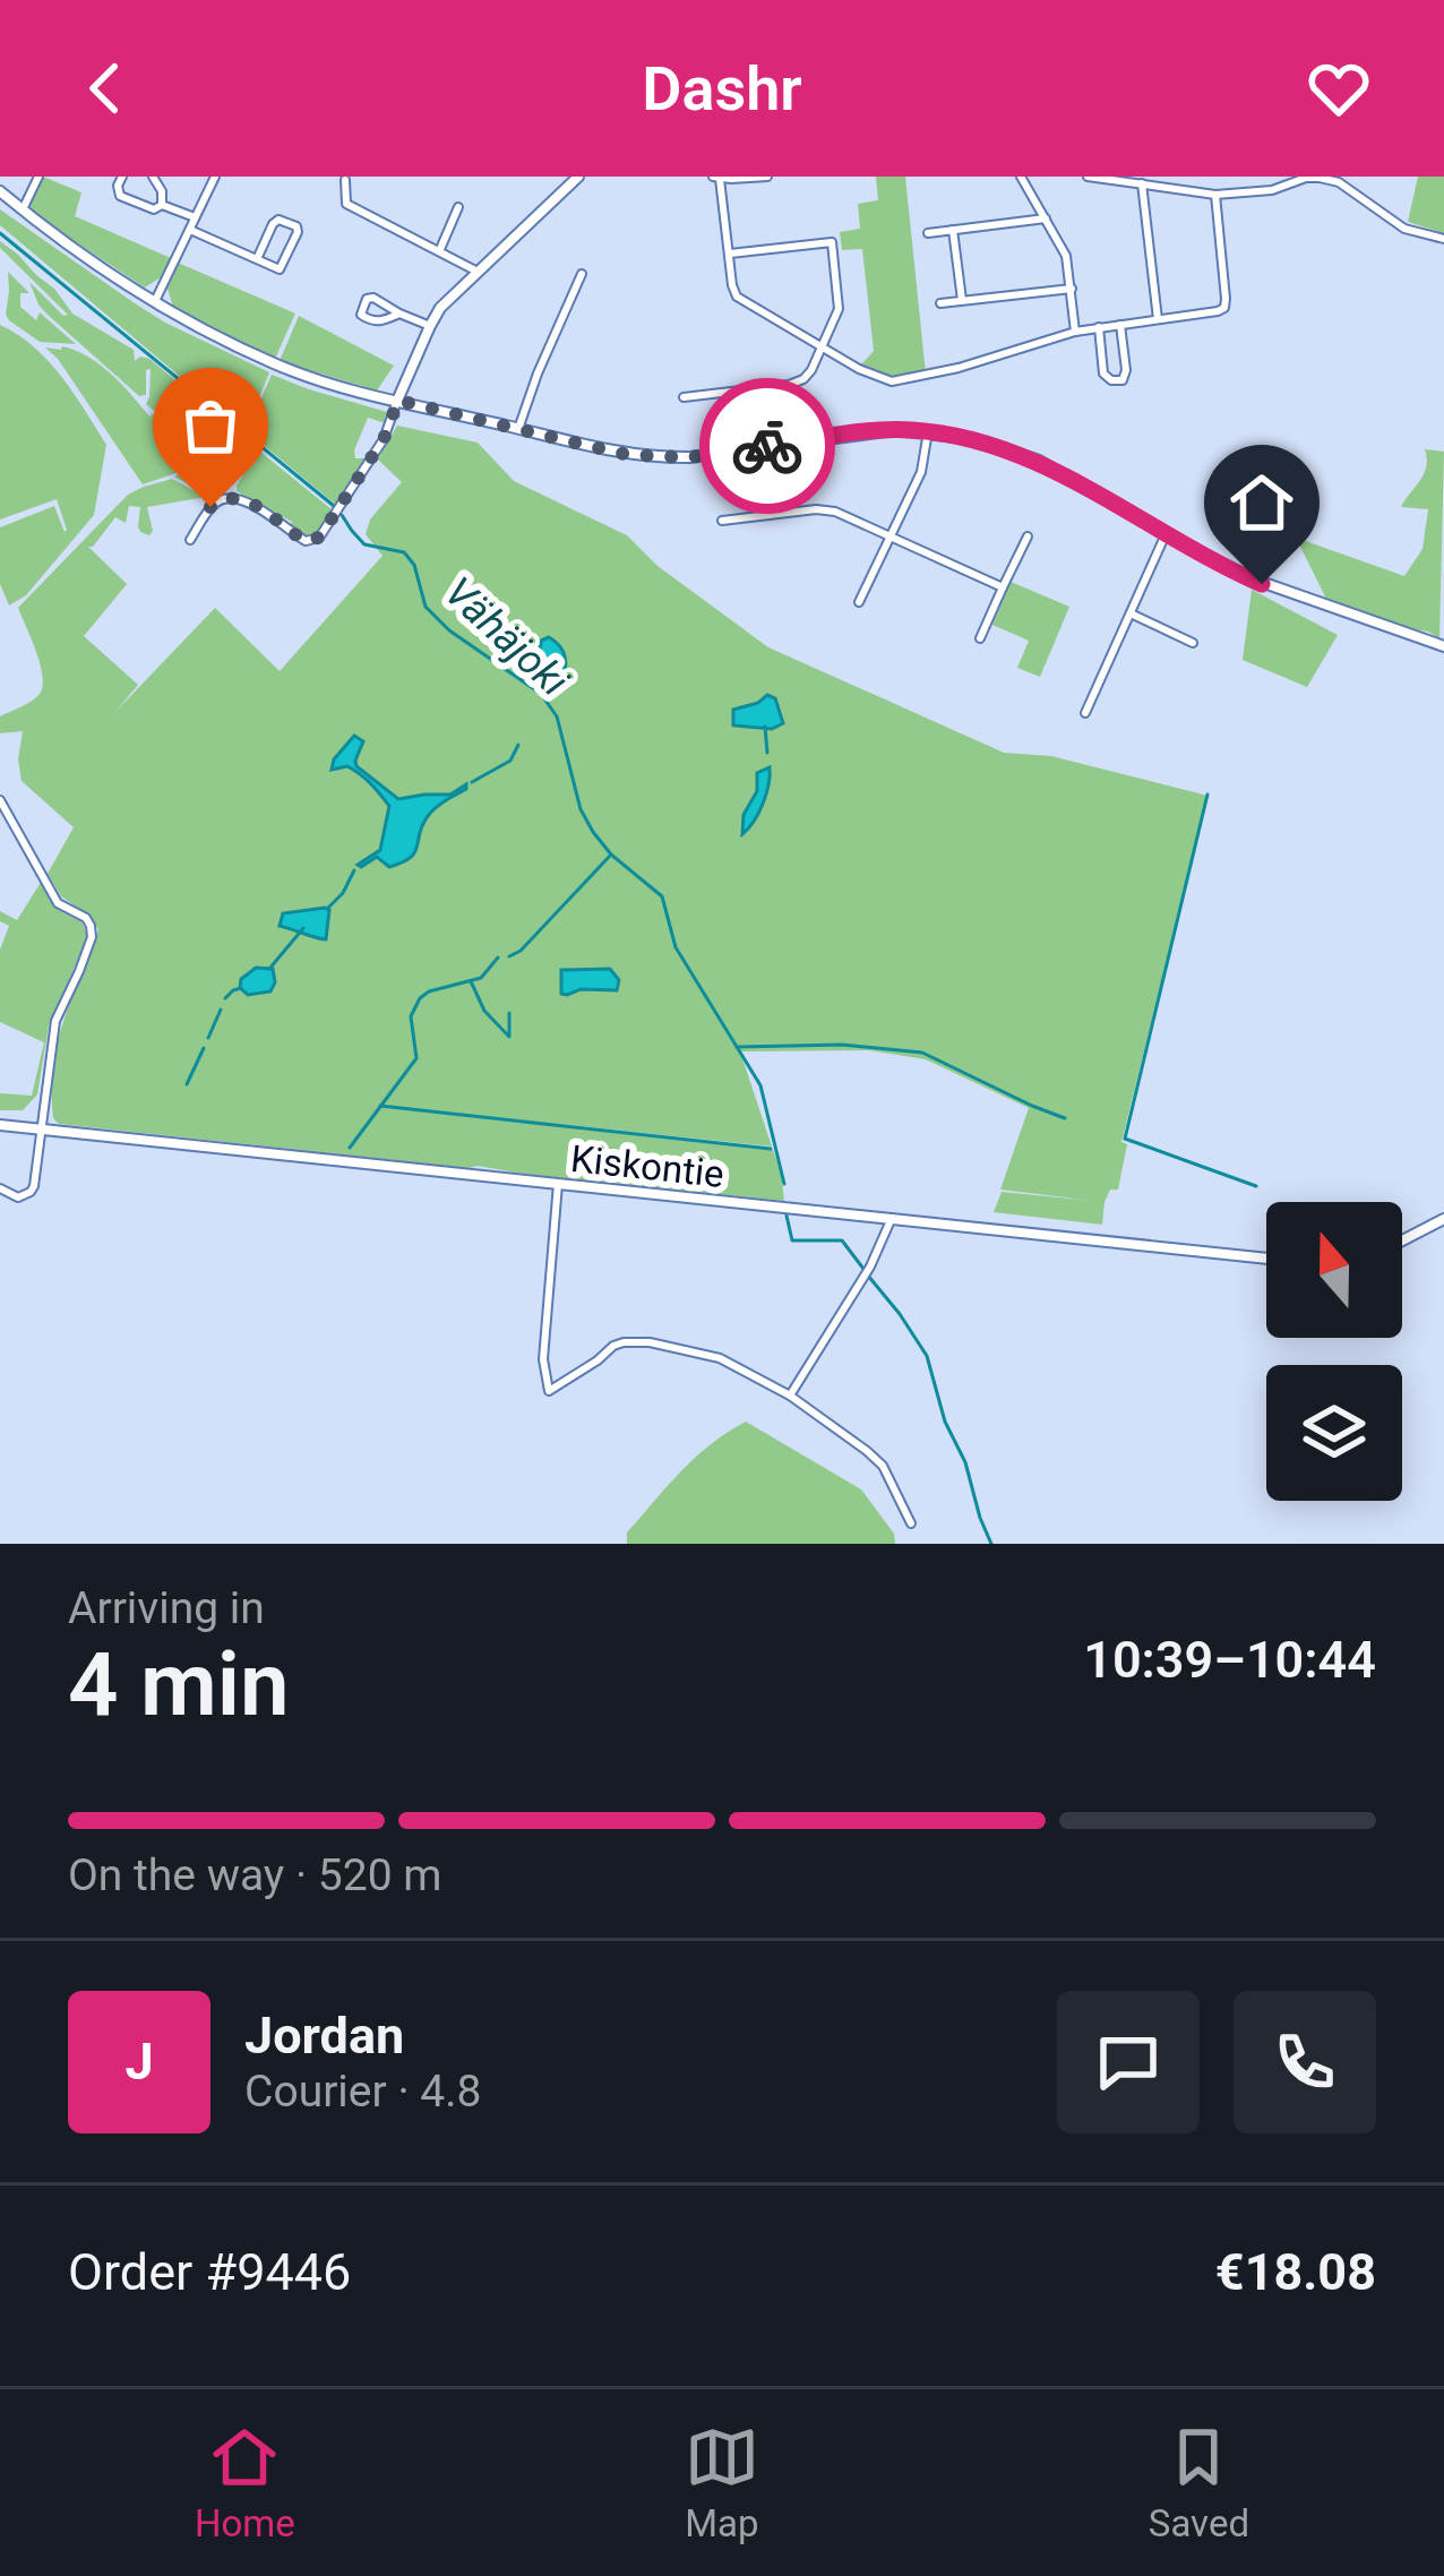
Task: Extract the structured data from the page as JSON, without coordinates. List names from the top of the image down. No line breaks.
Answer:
{"streets":{"street":["Kiskontie"]},"water":["Vähäjoki"],"north":"top","page":{"header":"Dashr","heading":["4 min","Arriving in","10:39–10:44"],"panel":["Jordan","Courier · 4.8","Order #9446","€18.08"],"bar":"On the way · 520 m","round":"J","tabs":["Home","Map","Saved"]}}
